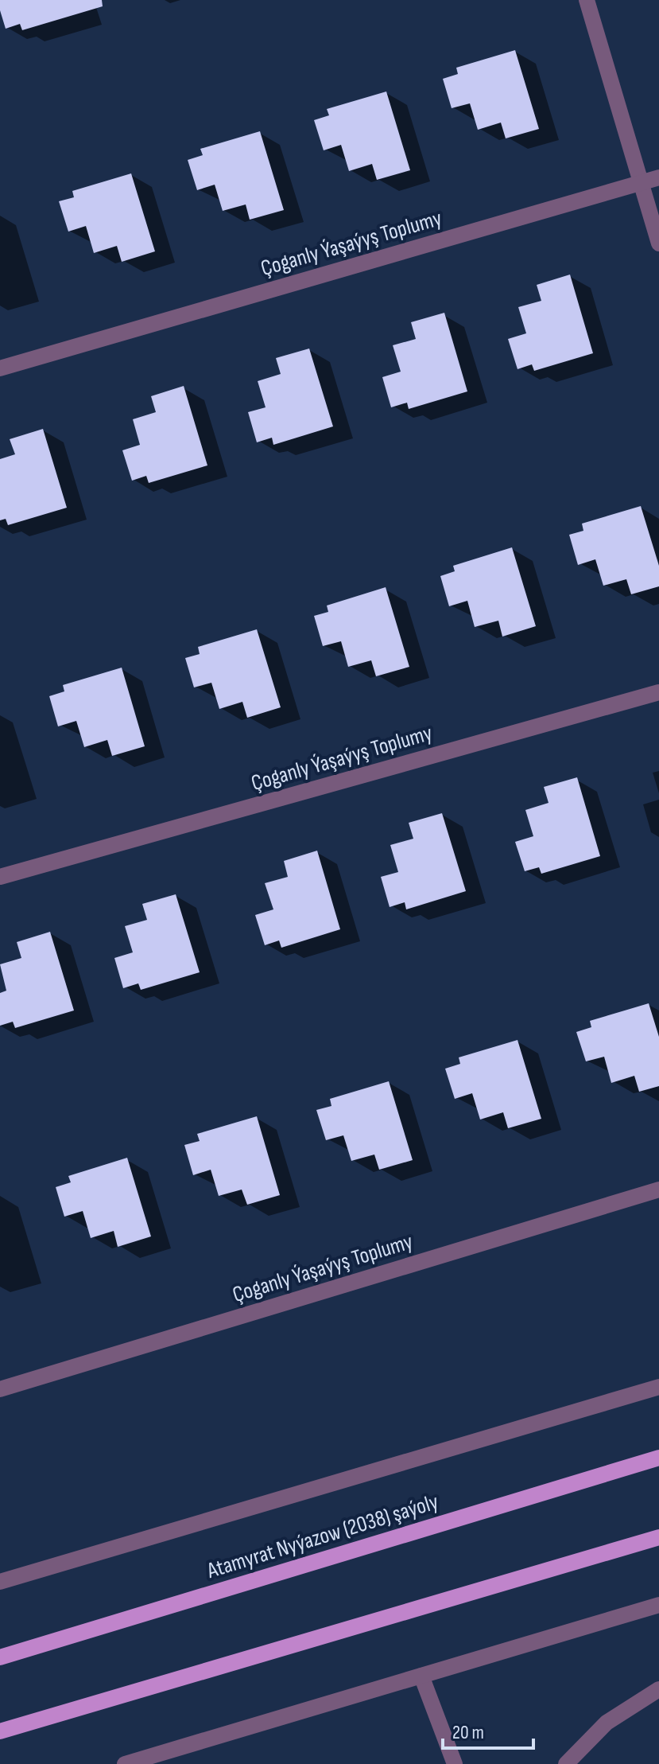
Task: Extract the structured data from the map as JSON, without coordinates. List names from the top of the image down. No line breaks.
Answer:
{"streets":{"main road":["Atamyrat Nyýazow (2038) şaýoly"],"street":["Çoganly Ýaşaýyş Toplumy"]},"scale_bar":"20 m"}
